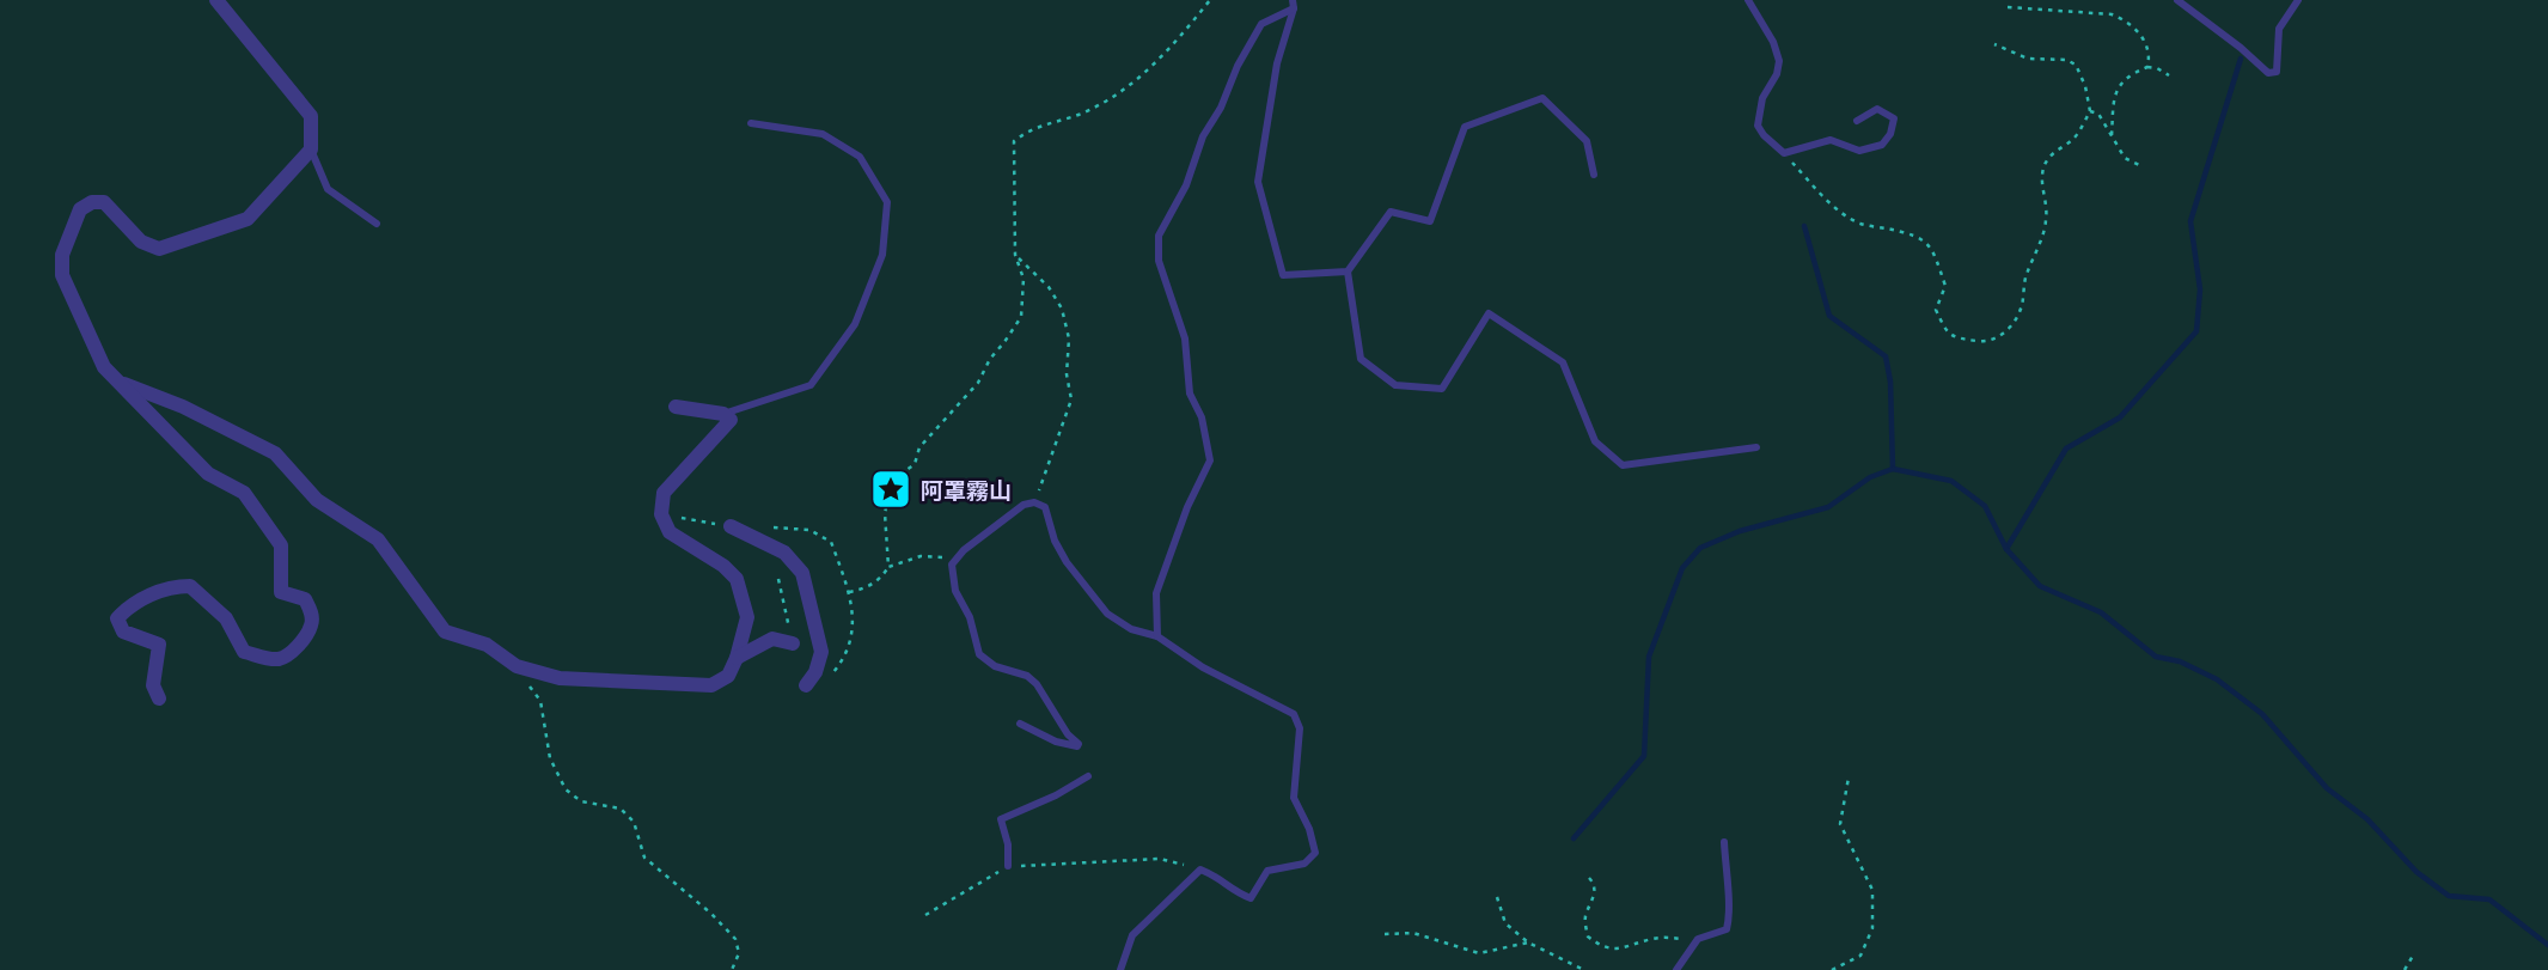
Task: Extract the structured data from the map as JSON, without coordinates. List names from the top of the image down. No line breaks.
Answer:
{"places":{"place":["阿罩霧山"]}}
